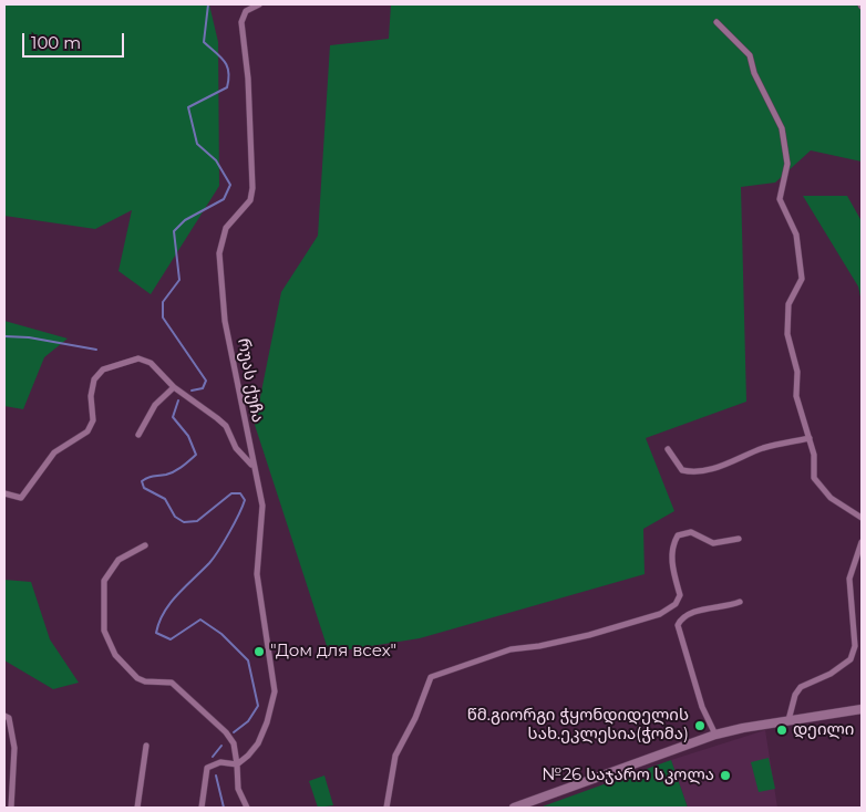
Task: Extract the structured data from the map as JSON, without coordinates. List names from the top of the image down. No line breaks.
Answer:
{"streets":{"street":["რუას ქუჩა"]},"places":["\"Дом для всех\"","წმ.გიორგი ჭყონდიდელის სახ.ეკლესია(ჭომა)","დეილი","№26 საჯარო სკოლა"],"scale_bar":"100 m"}
